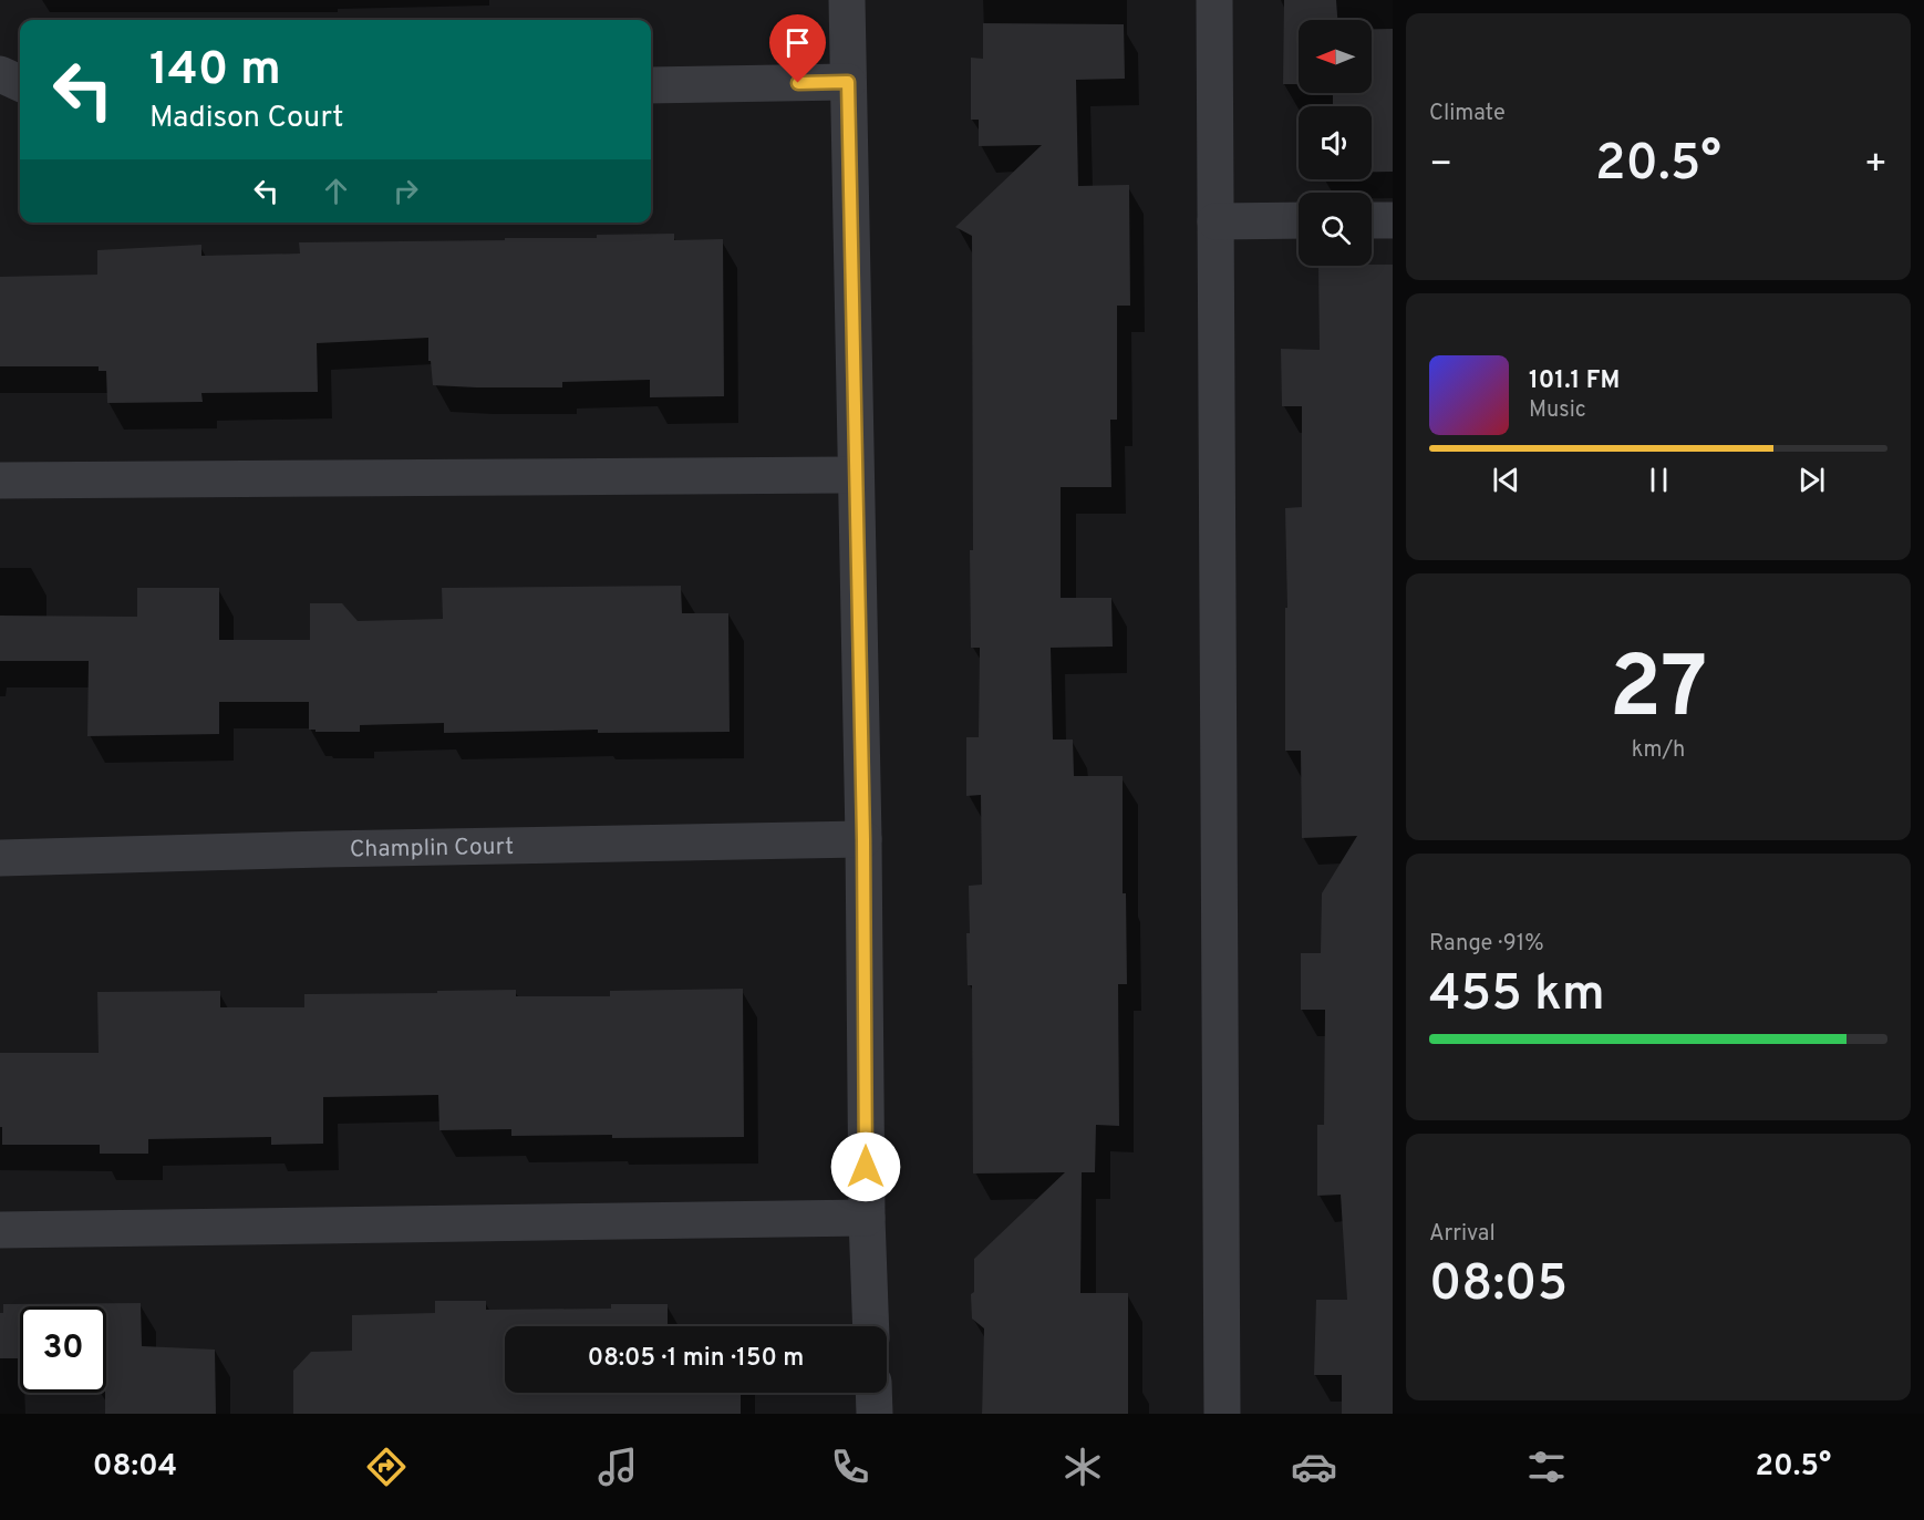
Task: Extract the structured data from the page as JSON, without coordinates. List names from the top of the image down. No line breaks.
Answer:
{"streets":{"street":["Champlin Court"]},"north":"left","page":{"tile":["Climate",["27","km/h"],["Range · 91%","455 km"],["Arrival","08:05"]],"turn":["140 m","Madison Court"],"heat":["−","20.5°","+"],"song":["101.1 FM","Music"],"limit":"30","trip":"08:05 · 1 min · 150 m","tabs":["08:04","20.5°"]}}
